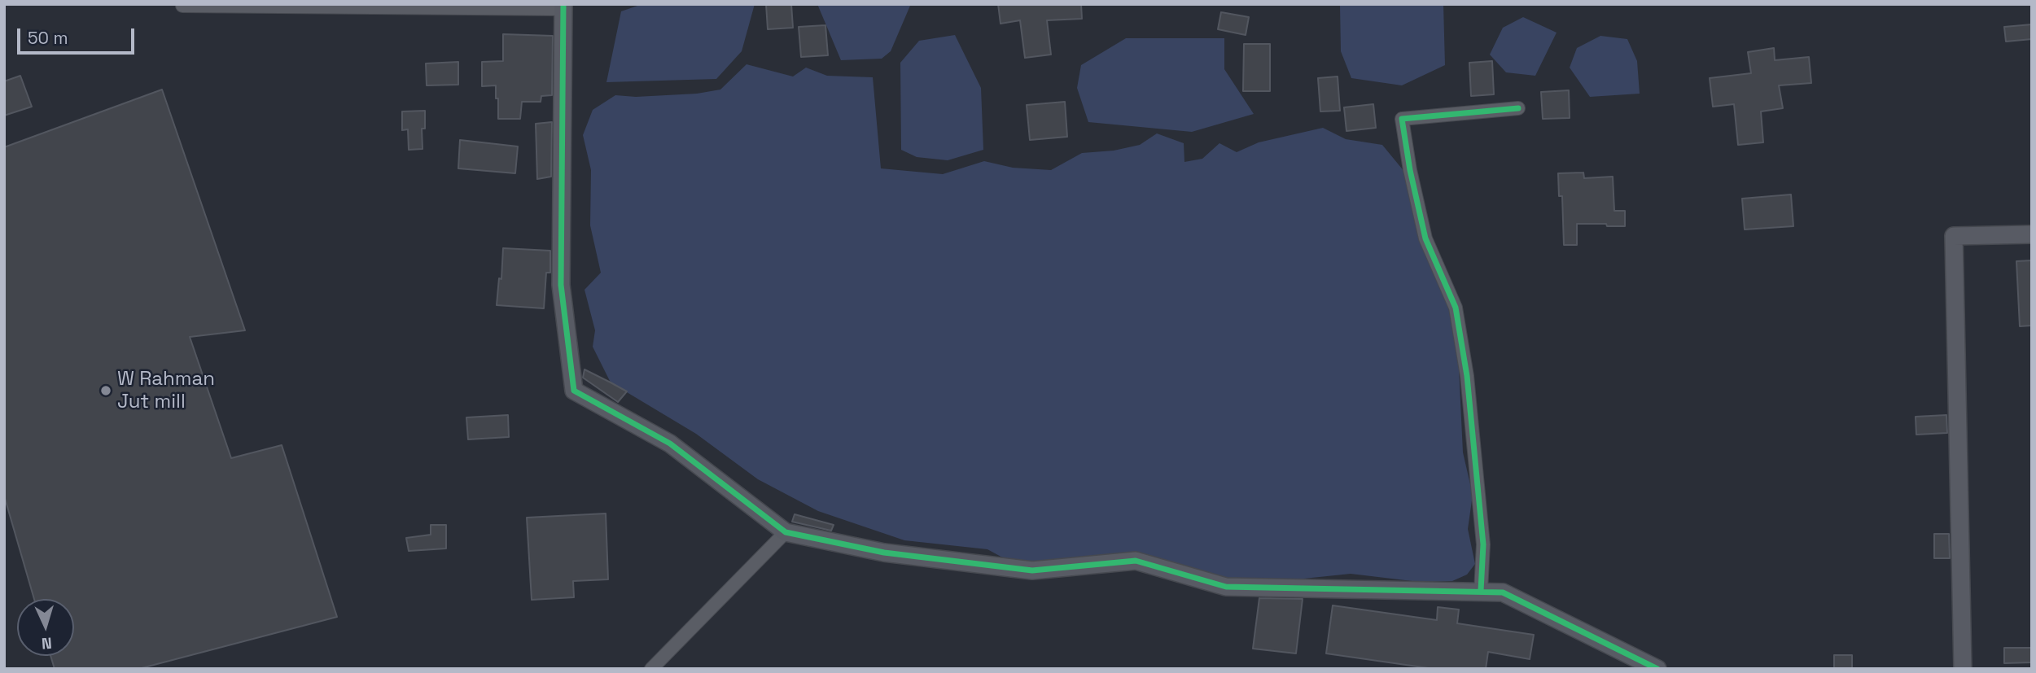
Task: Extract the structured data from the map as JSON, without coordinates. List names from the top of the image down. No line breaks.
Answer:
{"places":["W Rahman Jut mill"],"scale_bar":"50 m","north":"bottom"}
